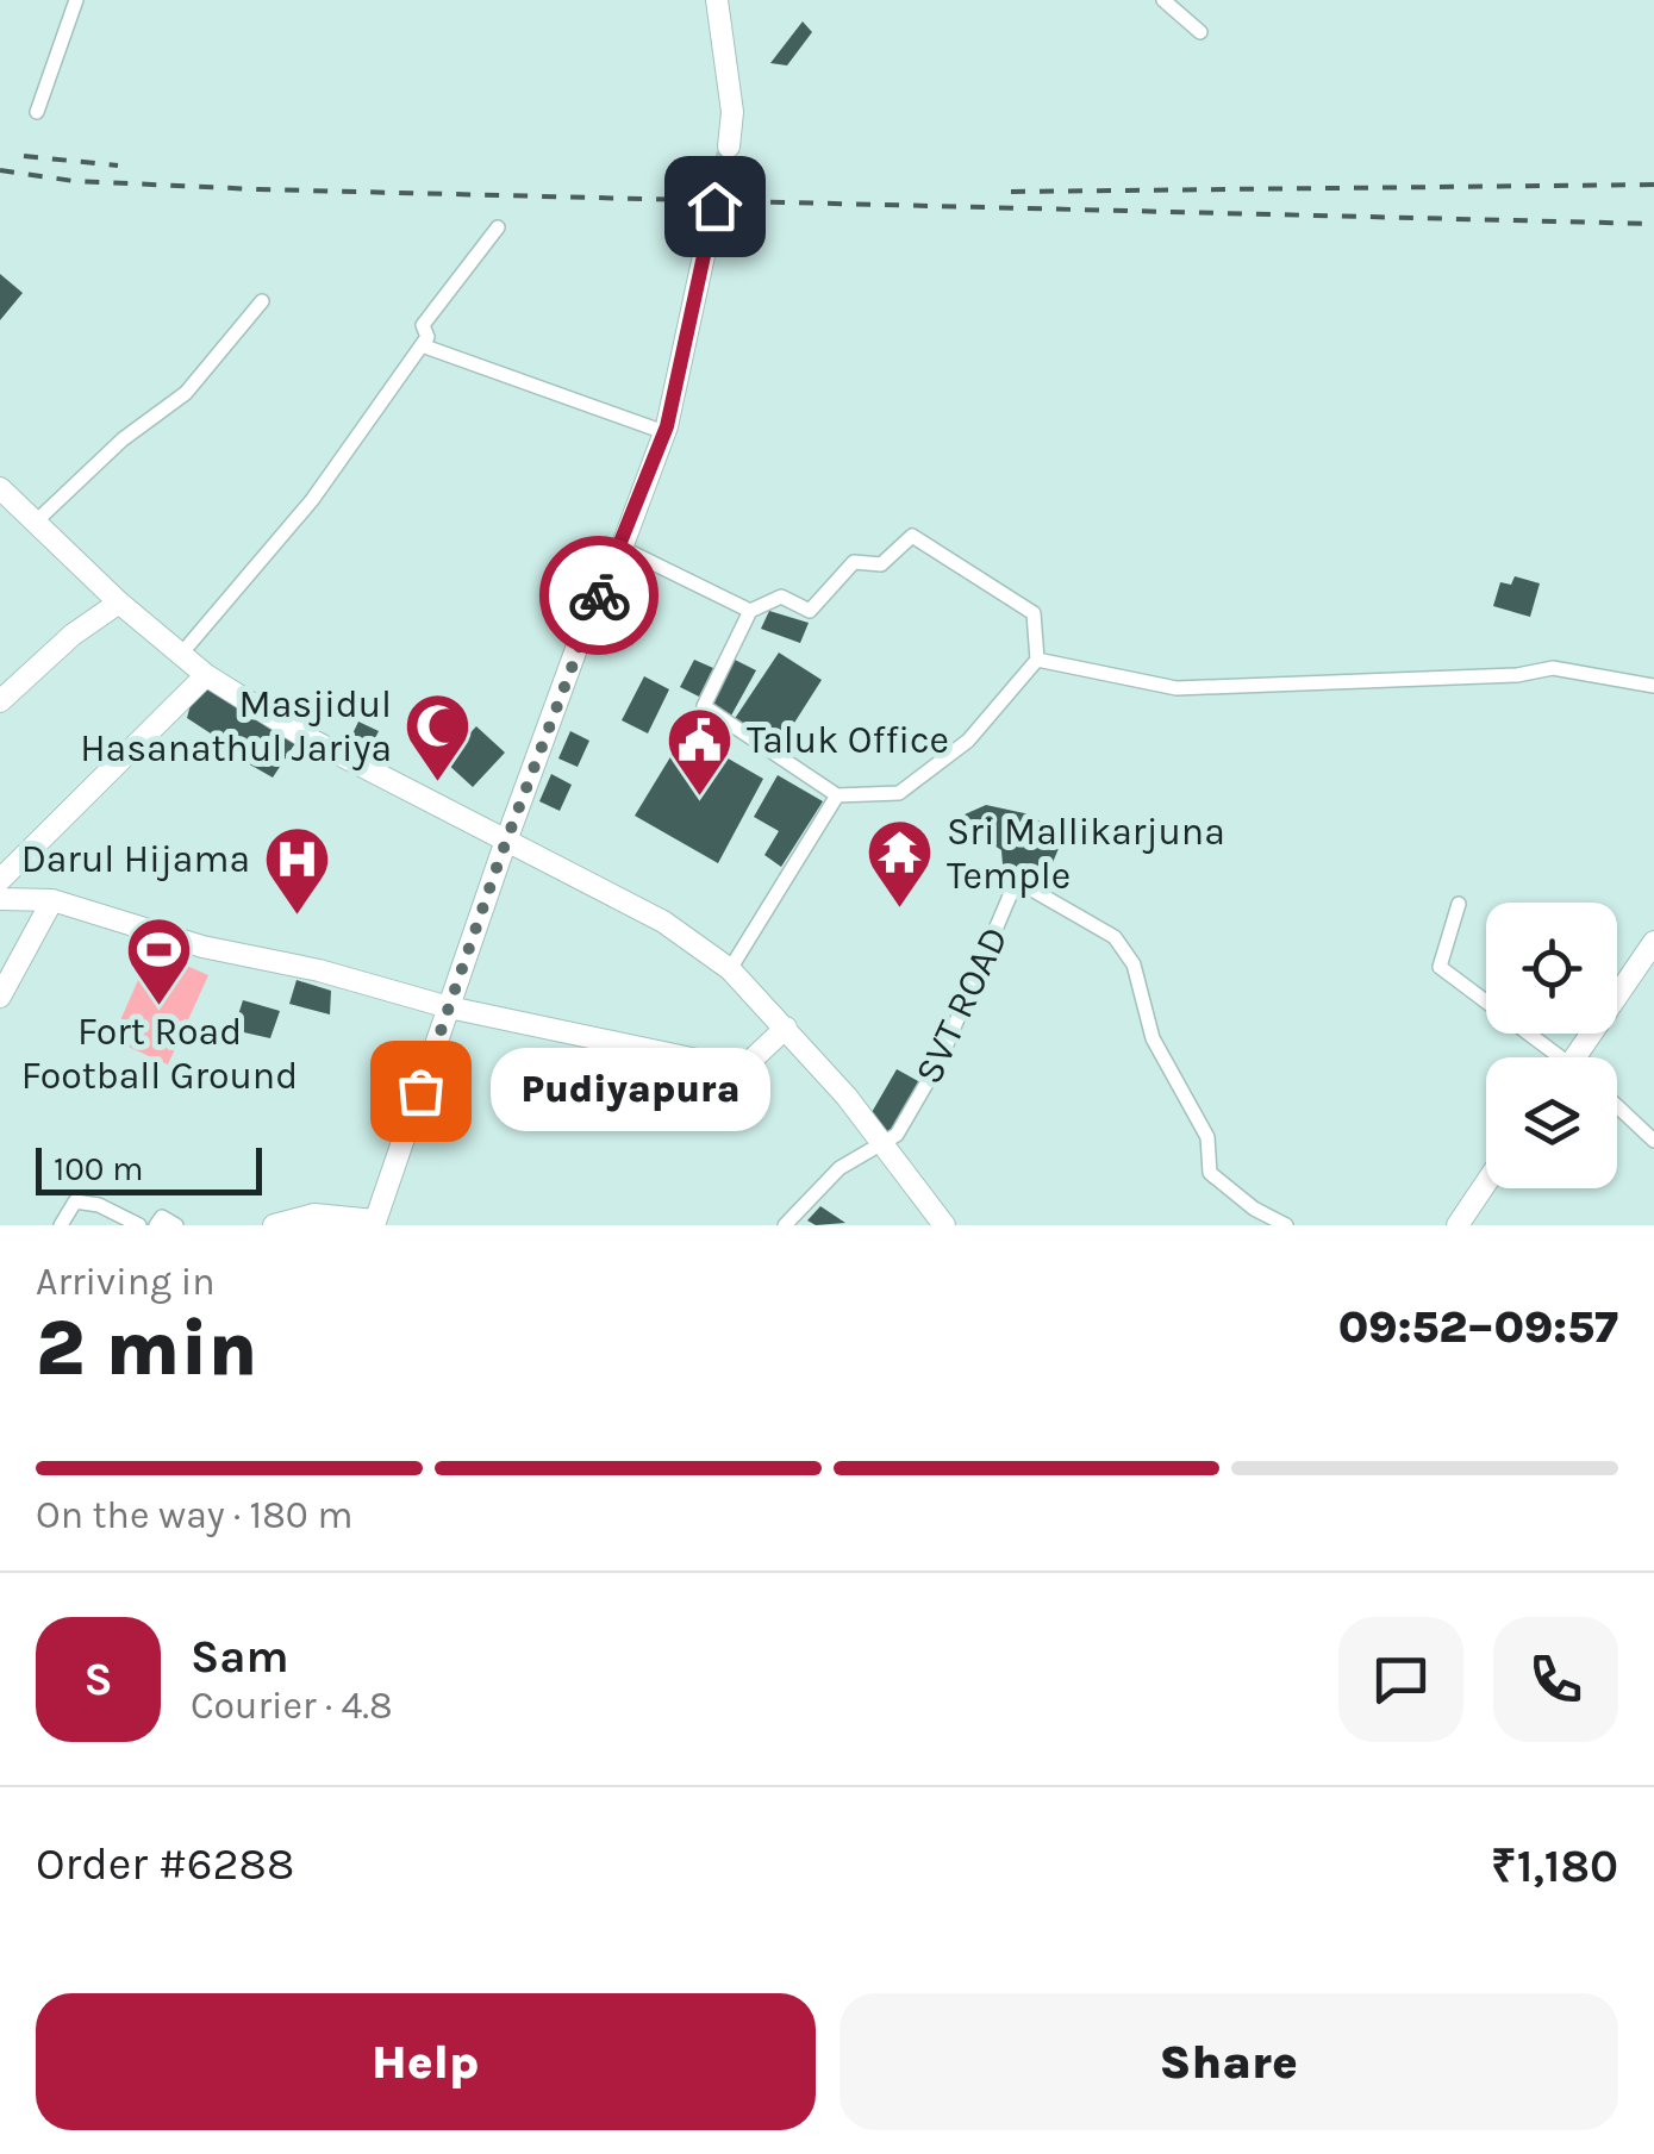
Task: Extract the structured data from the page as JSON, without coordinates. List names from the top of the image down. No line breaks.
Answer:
{"streets":{"street":["SVT ROAD"]},"places":{"mosque":["Masjidul Hasanathul Jariya"],"public building":["Taluk Office"],"temple":["Sri Mallikarjuna Temple"],"hospital":["Darul Hijama"],"sports":["Fort Road Football Ground"],"other":["Pudiyapura"]},"scale_bar":"100 m","page":{"bubble":"Pudiyapura","scale":"100 m","heading":["2 min","Arriving in","09:52–09:57"],"panel":["Sam","Courier · 4.8","Order #6288","₹1,180"],"bar":"On the way · 180 m","round":"S","buttons":["Help","Share"]}}
